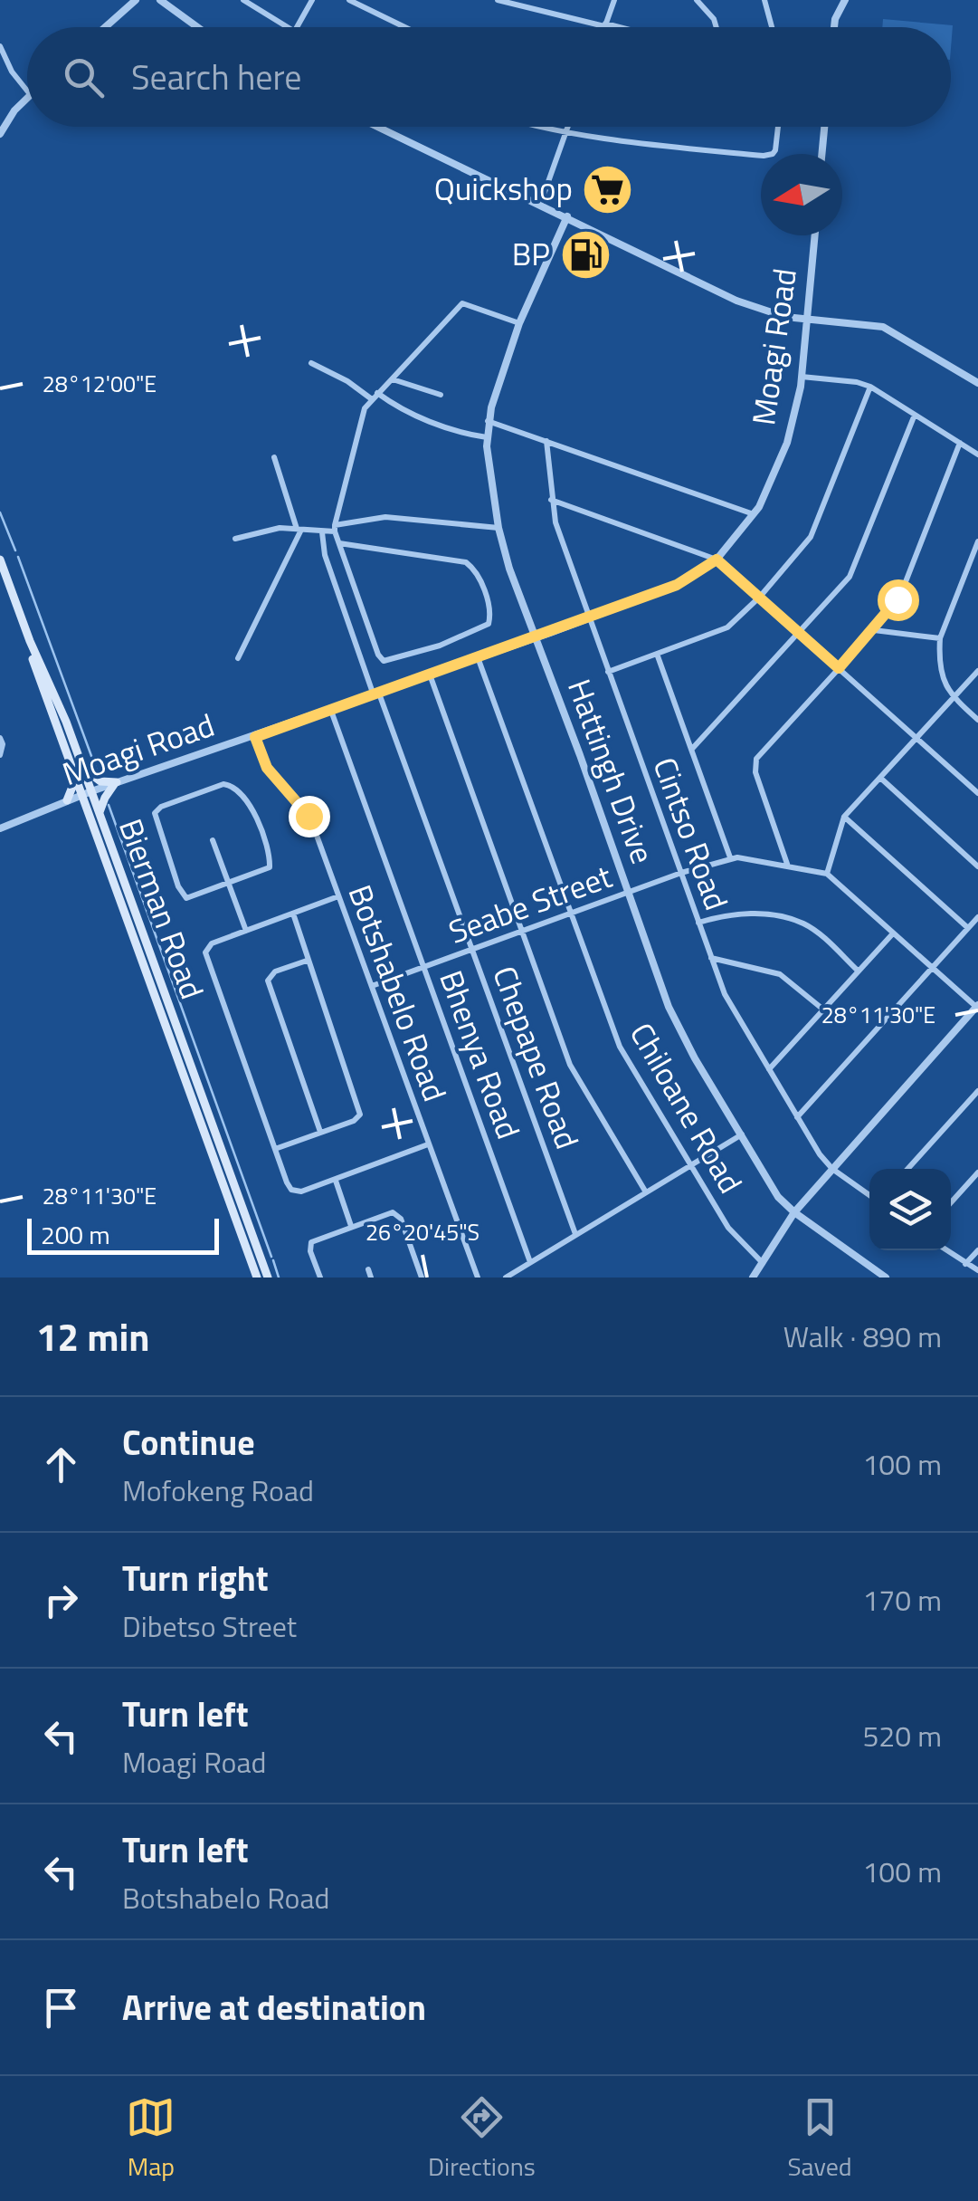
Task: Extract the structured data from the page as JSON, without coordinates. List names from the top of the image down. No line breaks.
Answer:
{"streets":{"main road":["Bierman Road"],"street":["Moagi Road","Hattingh Drive","Cintso Road","Seabe Street","Botshabelo Road","Bhenya Road","Chepape Road","Chiloane Road"]},"crossings":[["Moagi Road","Hattingh Drive"],["Moagi Road","Cintso Road"],["Moagi Road","Bierman Road"],["Moagi Road","Botshabelo Road"],["Moagi Road","Bhenya Road"],["Moagi Road","Chepape Road"],["Moagi Road","Chiloane Road"],["Hattingh Drive","Seabe Street"],["Cintso Road","Seabe Street"],["Seabe Street","Botshabelo Road"],["Seabe Street","Bhenya Road"],["Seabe Street","Chepape Road"],["Seabe Street","Chiloane Road"]],"places":{"supermarket":["Quickshop"],"fuel station":["BP"]},"scale_bar":"200 m","north":"left","page":{"search":"Search here","scale":"200 m","heading":["12 min","Walk · 890 m"],"list":[["Continue","Mofokeng Road","100 m"],["Turn right","Dibetso Street","170 m"],["Turn left","Moagi Road","520 m"],["Turn left","Botshabelo Road","100 m"],"Arrive at destination"],"nav":["Map","Directions","Saved"]},"coordinates":["28°12'00\"E","28°11'30\"E","26°20'45\"S"]}
